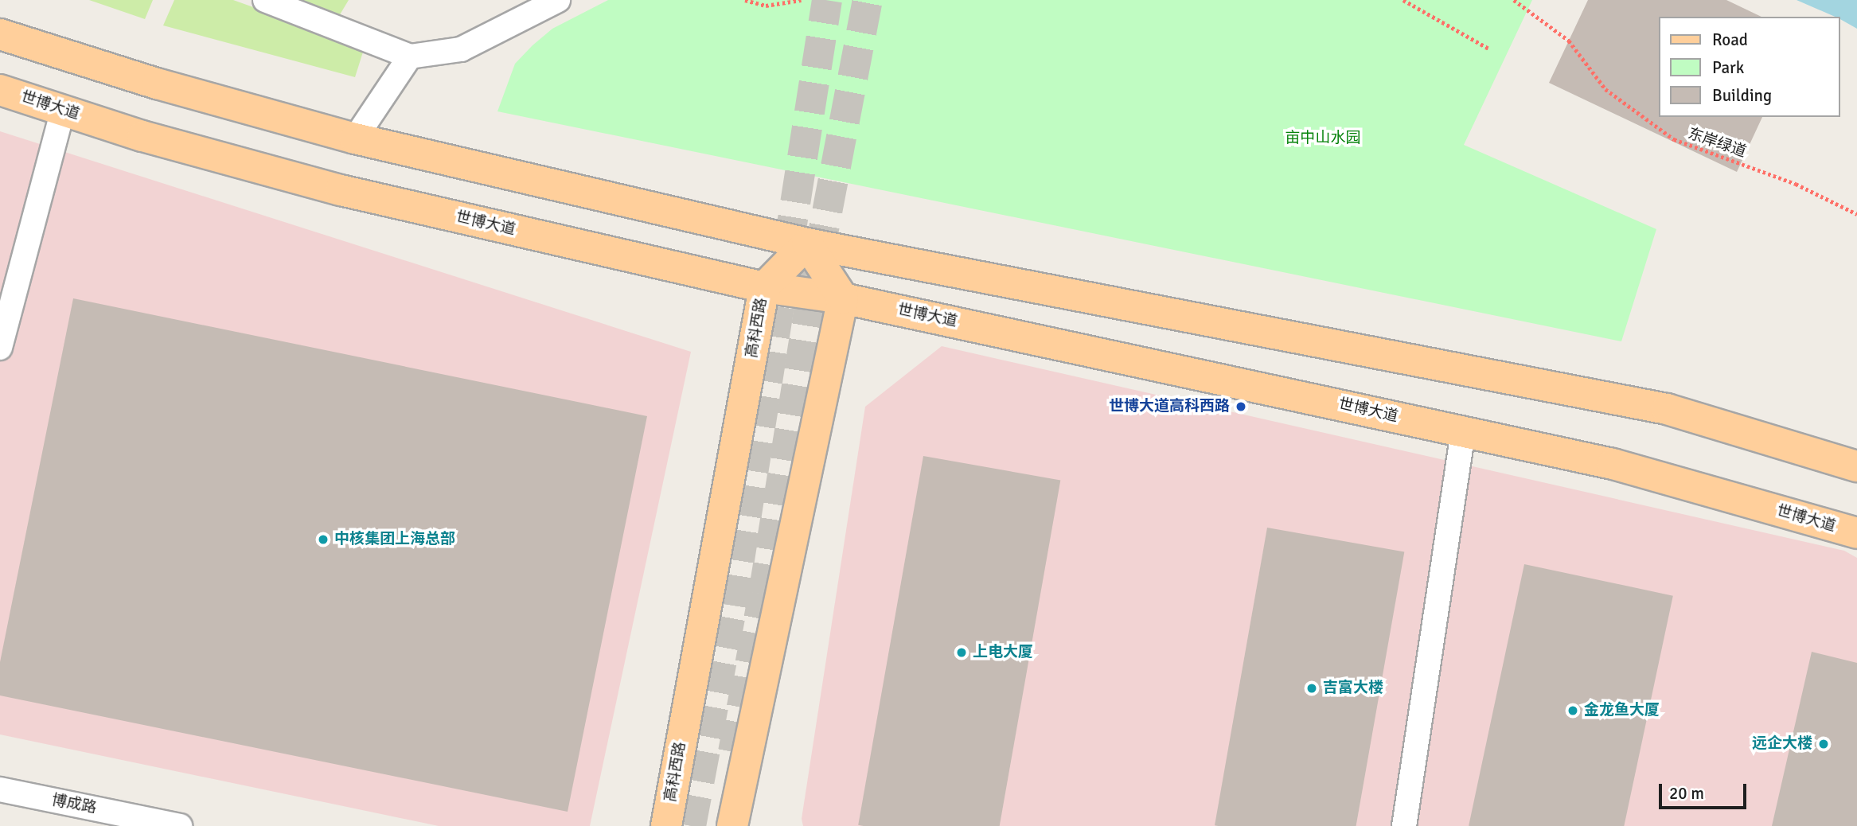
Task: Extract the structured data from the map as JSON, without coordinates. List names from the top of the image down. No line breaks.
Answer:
{"streets":{"main road":["世博大道","高科西路"],"street":["博成路"],"path":["东岸绿道"]},"crossings":[["世博大道","高科西路"]],"parks":["亩中山水园"],"places":["世博大道高科西路","中核集团上海总部","上电大厦","吉富大楼","金龙鱼大厦","远企大楼"],"legend":["Road","Park","Building"],"scale_bar":"20 m"}
